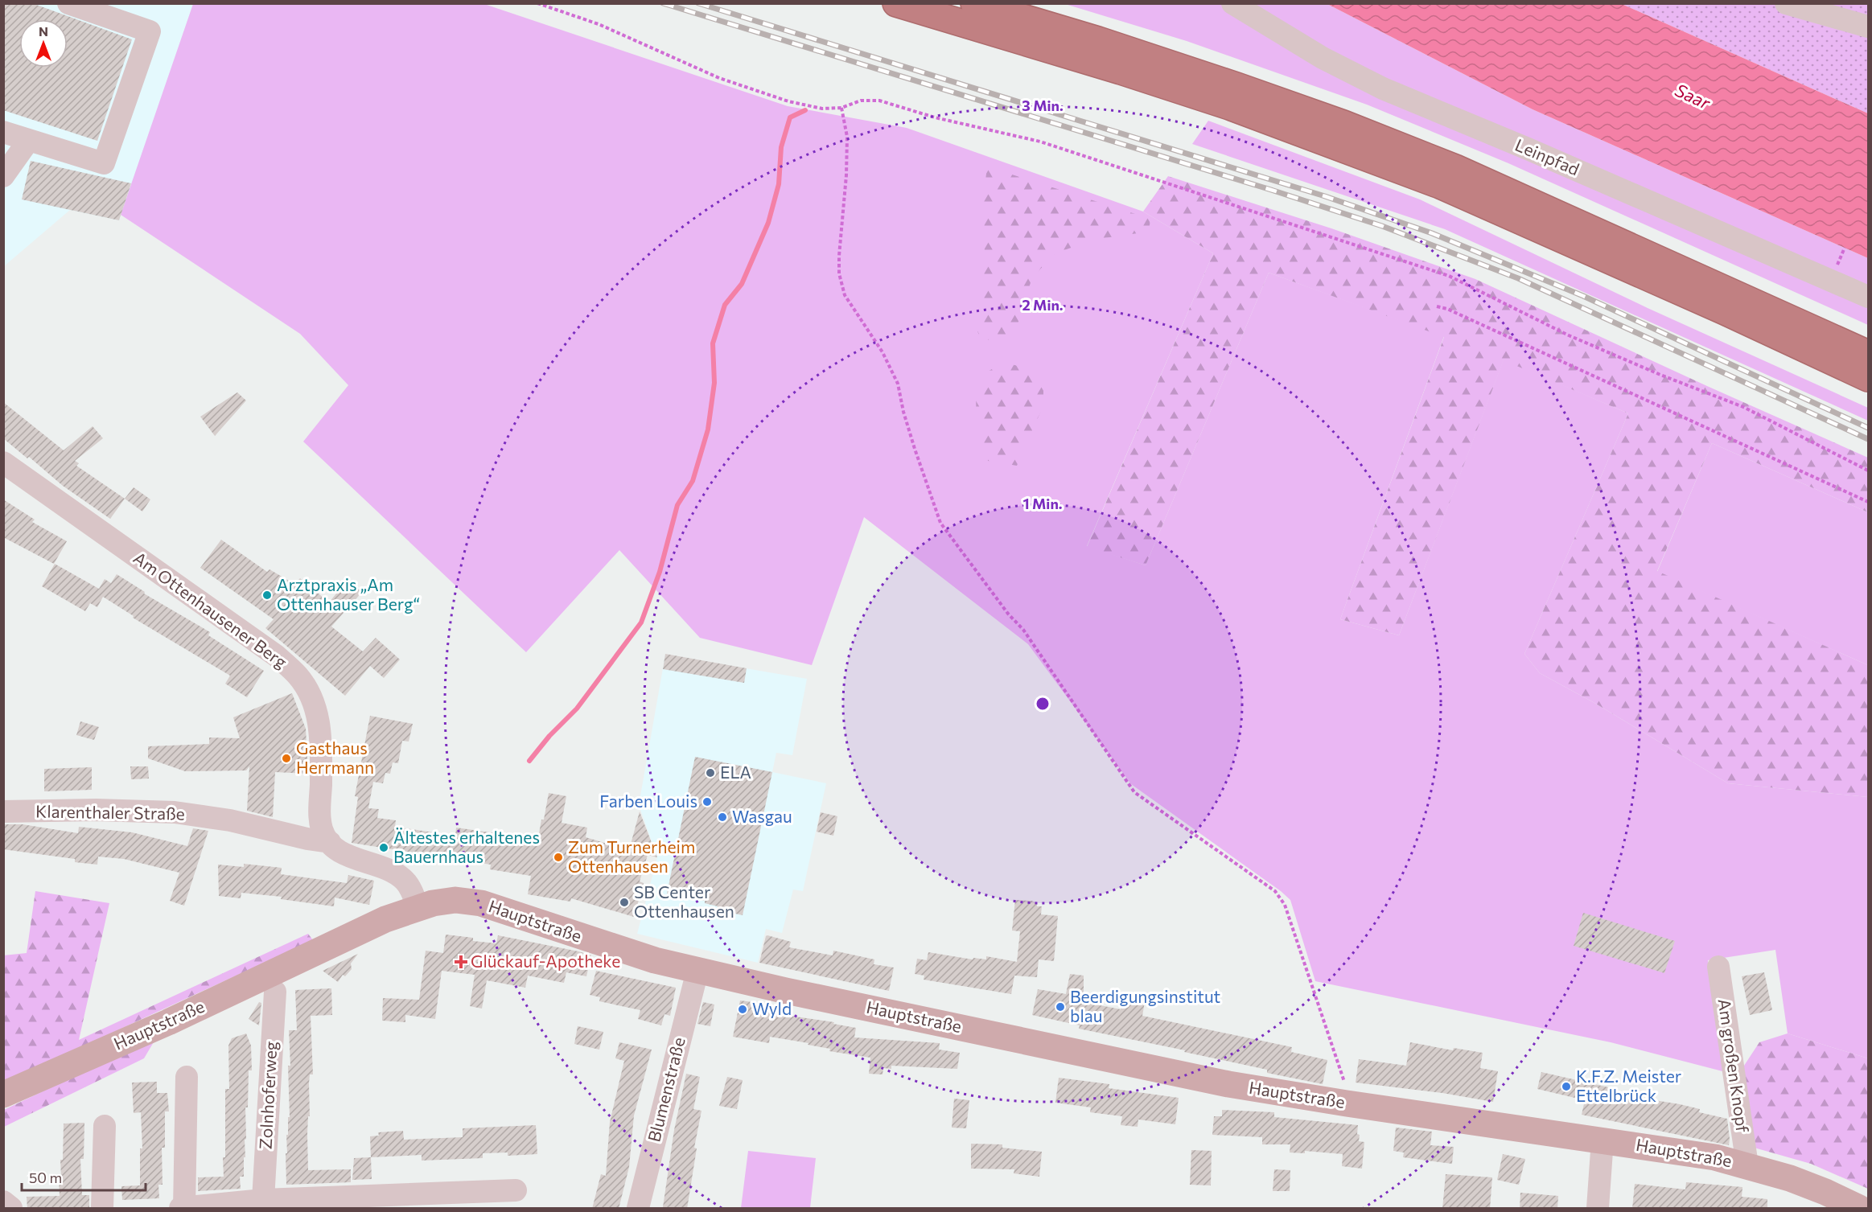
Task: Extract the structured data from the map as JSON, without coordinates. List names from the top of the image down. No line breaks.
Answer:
{"streets":{"main road":["Hauptstraße"],"street":["Leinpfad","Am Ottenhausener Berg","Klarenthaler Straße","Am großen Knopf","Blumenstraße","Zolnhoferweg"]},"crossings":[["Am Ottenhausener Berg","Klarenthaler Straße"],["Hauptstraße","Am großen Knopf"],["Hauptstraße","Blumenstraße"]],"water":["Saar"],"places":{"other":["Arztpraxis „Am Ottenhauser Berg“","Gasthaus Herrmann","ELA","Farben Louis","Wasgau","Ältestes erhaltenes Bauernhaus","Zum Turnerheim Ottenhausen","SB Center Ottenhausen","Beerdigungsinstitut blau","Wyld","K.F.Z. Meister Ettelbrück"],"health":["Glückauf-Apotheke"]},"scale_bar":"50 m","north":"top","rings":["3 Min.","2 Min.","1 Min."]}
